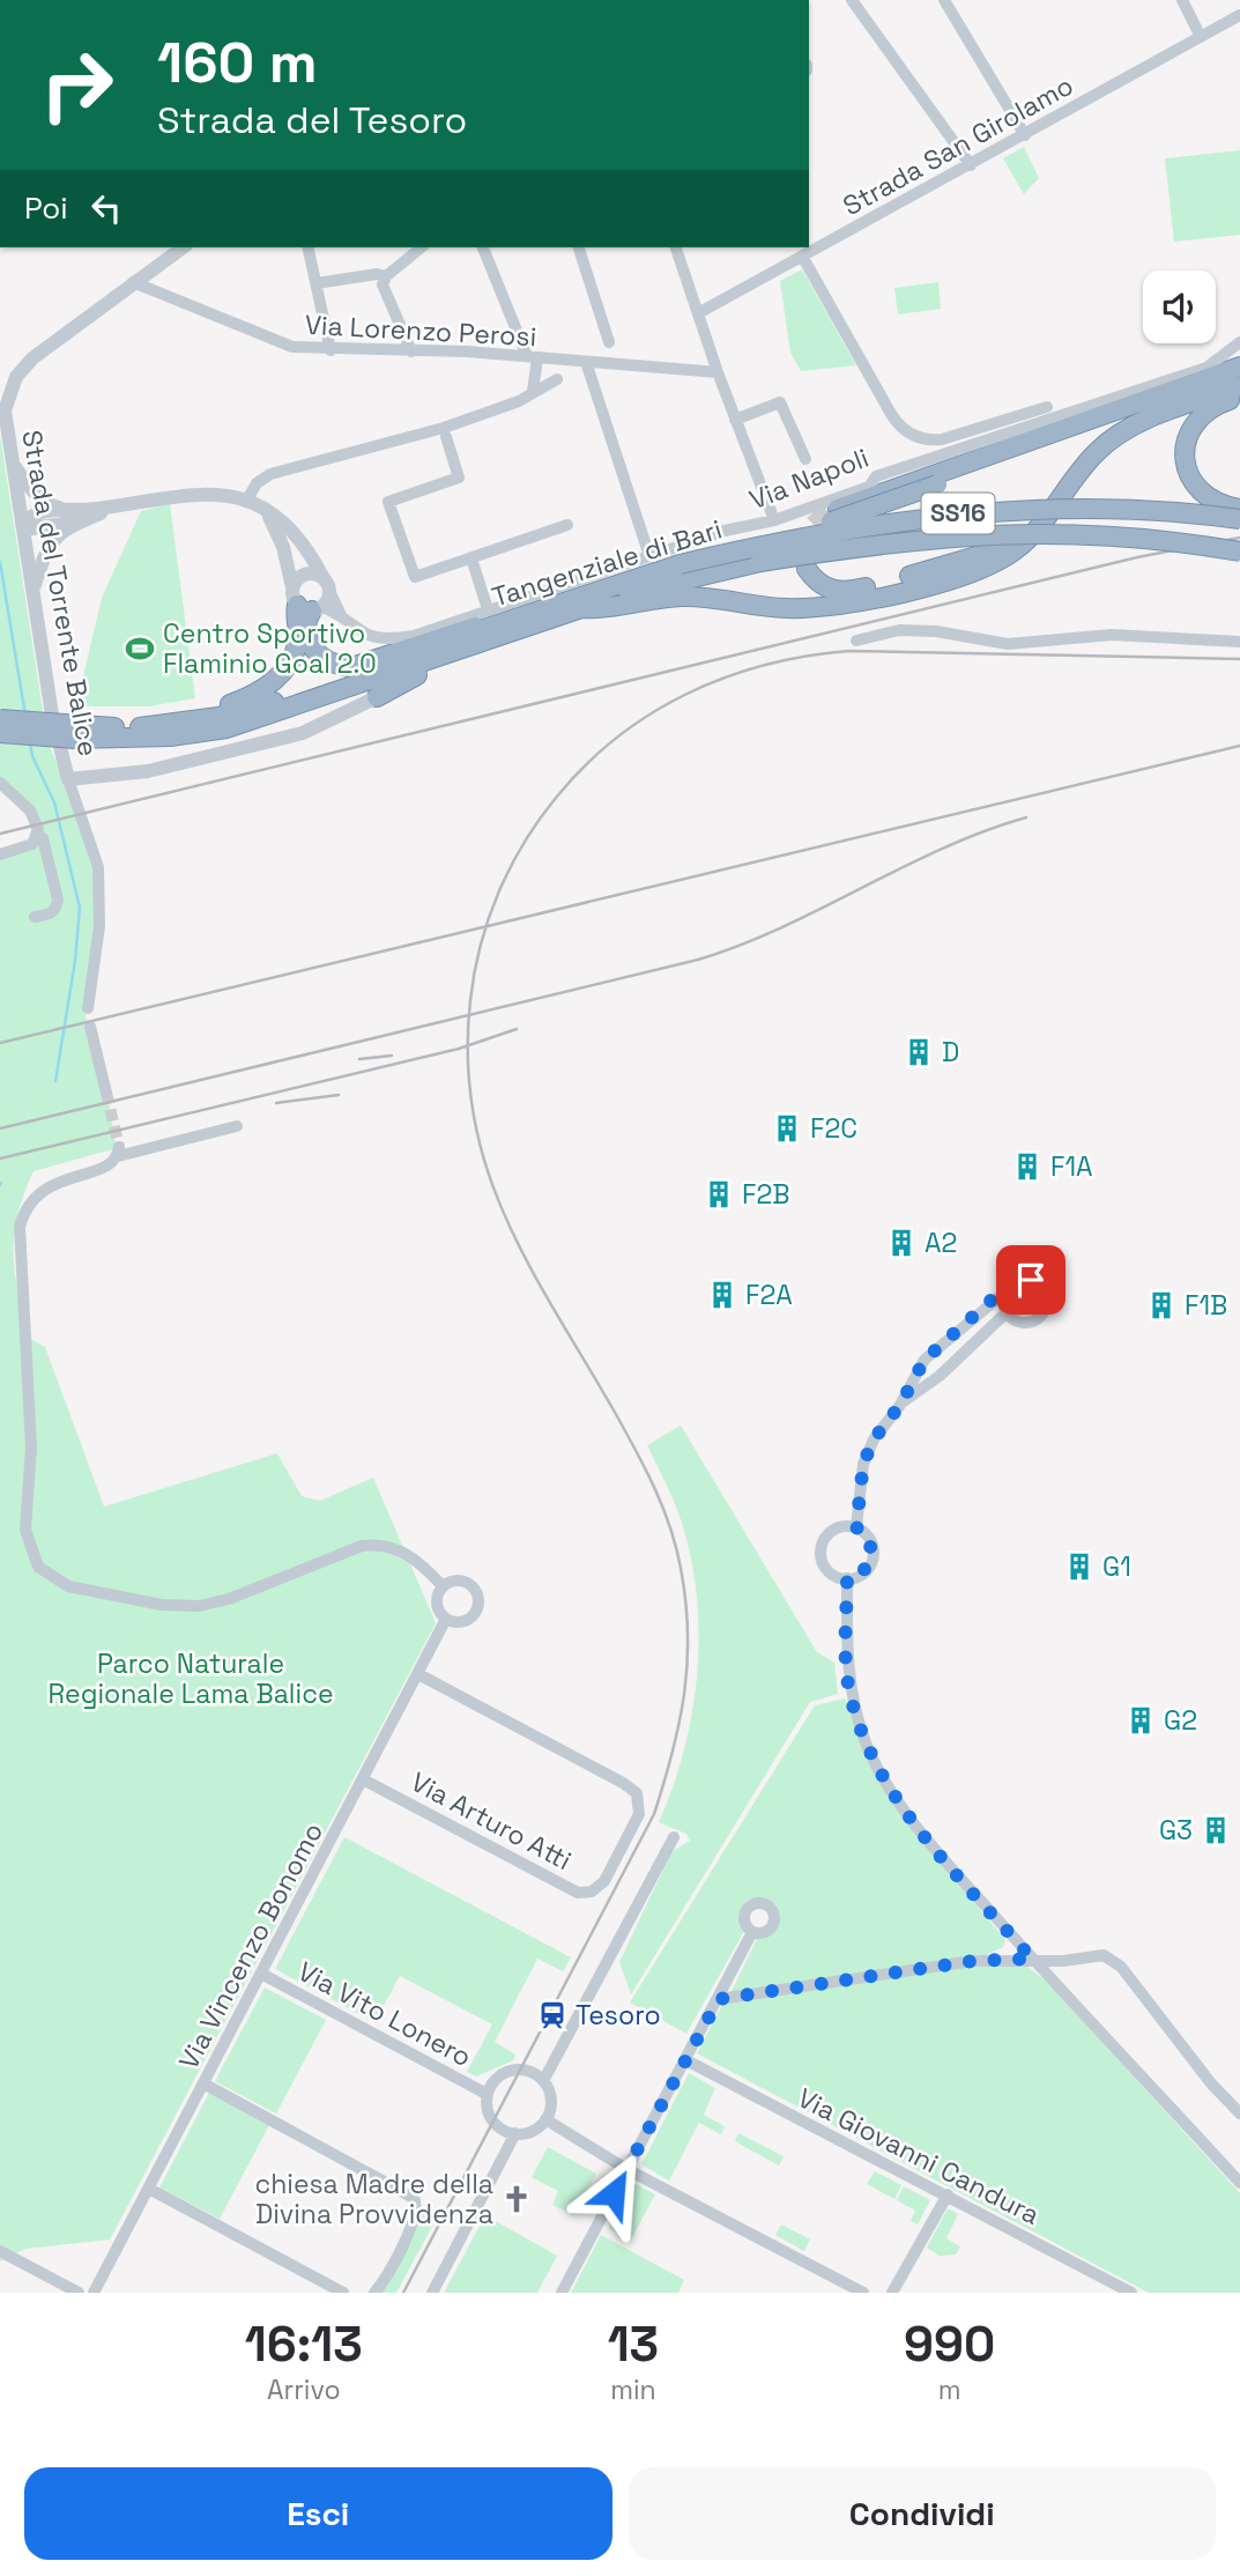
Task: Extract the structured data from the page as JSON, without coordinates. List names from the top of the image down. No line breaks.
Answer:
{"streets":{"highway":["SS16","Tangenziale di Bari"],"street":["Strada San Girolamo","Via Lorenzo Perosi","Via Napoli","Strada del Torrente Balice","Via Arturo Atti","Via Vincenzo Bonomo","Via Vito Lonero","Via Giovanni Candura"]},"crossings":[["Via Lorenzo Perosi","Strada del Torrente Balice"],["Via Napoli","Tangenziale di Bari"],["Via Arturo Atti","Via Vincenzo Bonomo"],["Via Vincenzo Bonomo","Via Vito Lonero"]],"parks":["Parco Naturale Regionale Lama Balice"],"places":{"sports":["Centro Sportivo Flaminio Goal 2.0"],"building":["D","F2C","F1A","F2B","A2","F2A","F1B","G1","G2","G3"],"station":["Tesoro"],"church":["chiesa Madre della Divina Provvidenza"]},"page":{"turn":["160 m","Strada del Tesoro"],"then":"Poi","eta":["16:13","Arrivo","13","min","990","m"],"buttons":["Esci","Condividi"]}}
